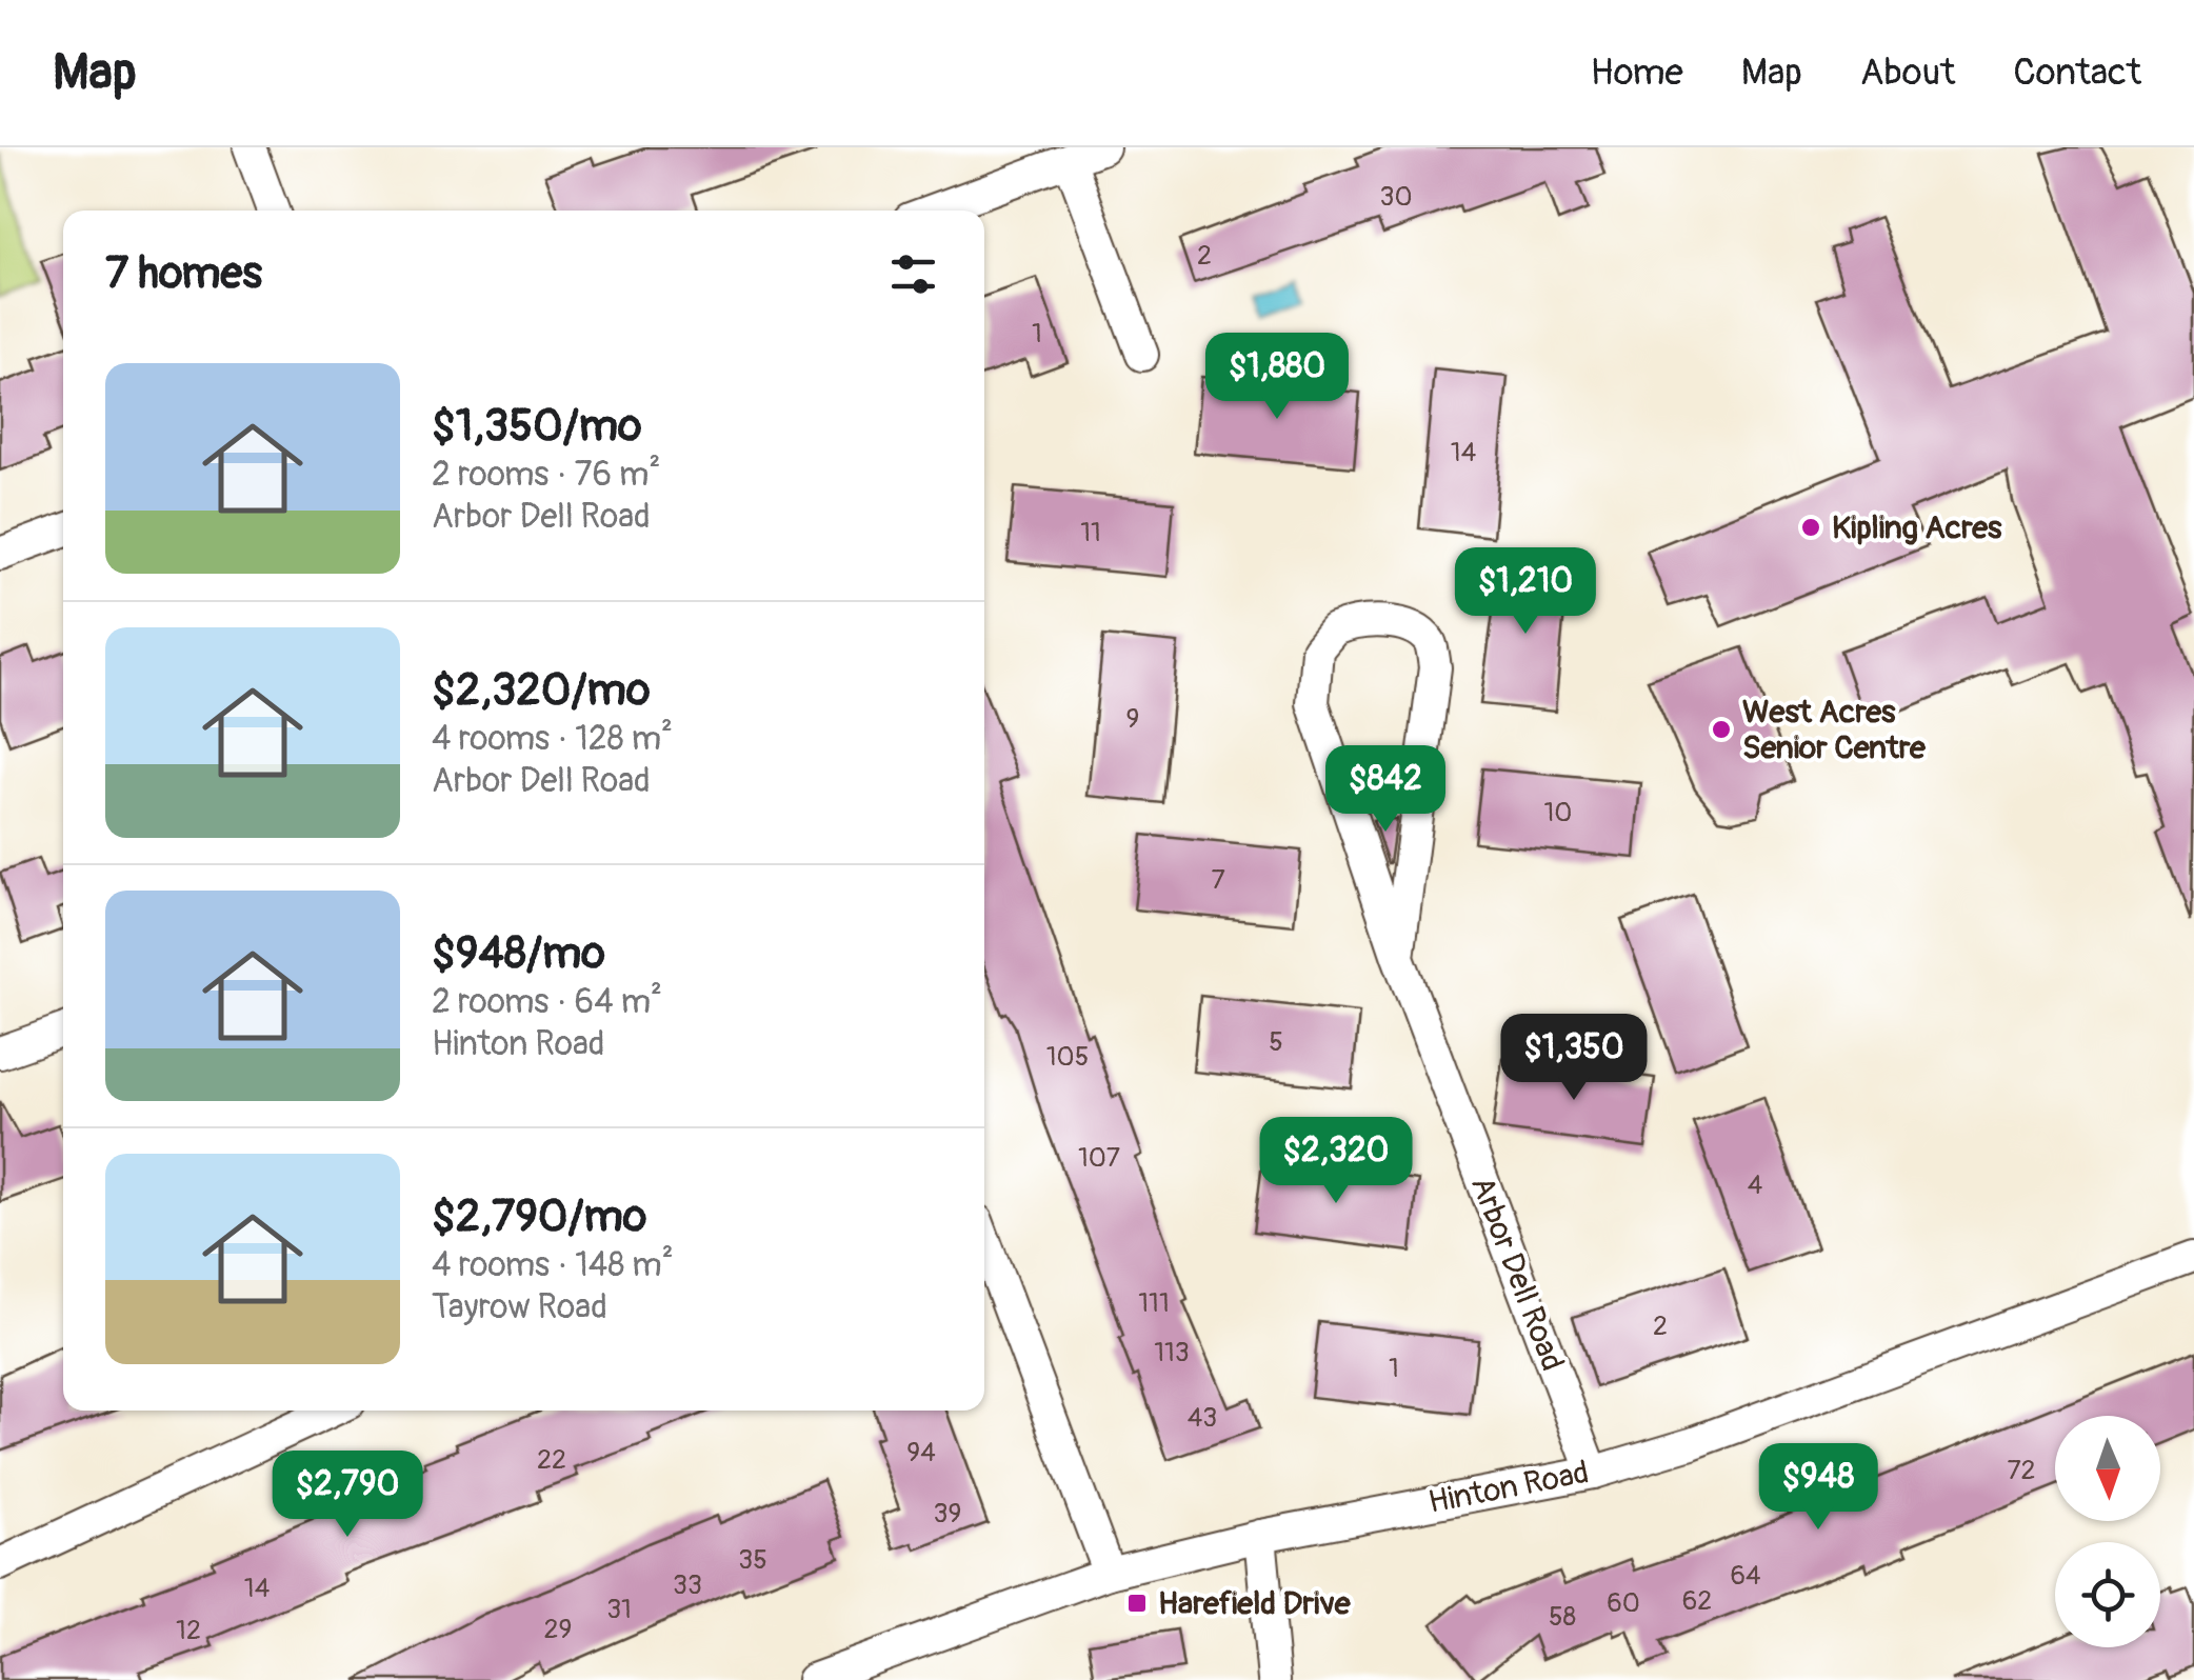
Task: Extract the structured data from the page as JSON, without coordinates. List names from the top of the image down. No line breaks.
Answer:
{"streets":{"street":["Arbor Dell Road","Hinton Road"]},"crossings":[["Arbor Dell Road","Hinton Road"]],"places":{"other":["Kipling Acres","West Acres Senior Centre"],"transit":["Harefield Drive"]},"house_numbers":["30","2","1","14","11","9","10","7","5","105","107","4","111","2","113","1","43","94","22","72","39","35","64","33","14","62","60","31","58","29","12"],"north":"bottom","page":{"header":"Map","nav":["Home","Map","About","Contact"],"heading":"7 homes","price":["$1,880","$1,210","$842","$1,350","$2,320","$948","$2,790"],"list":[{"name":"$1,350/mo","note":"2 rooms · 76 m² · Arbor Dell Road"},{"name":"$2,320/mo","note":"4 rooms · 128 m² · Arbor Dell Road"},{"name":"$948/mo","note":"2 rooms · 64 m² · Hinton Road"},{"name":"$2,790/mo","note":"4 rooms · 148 m² · Tayrow Road"}]}}
